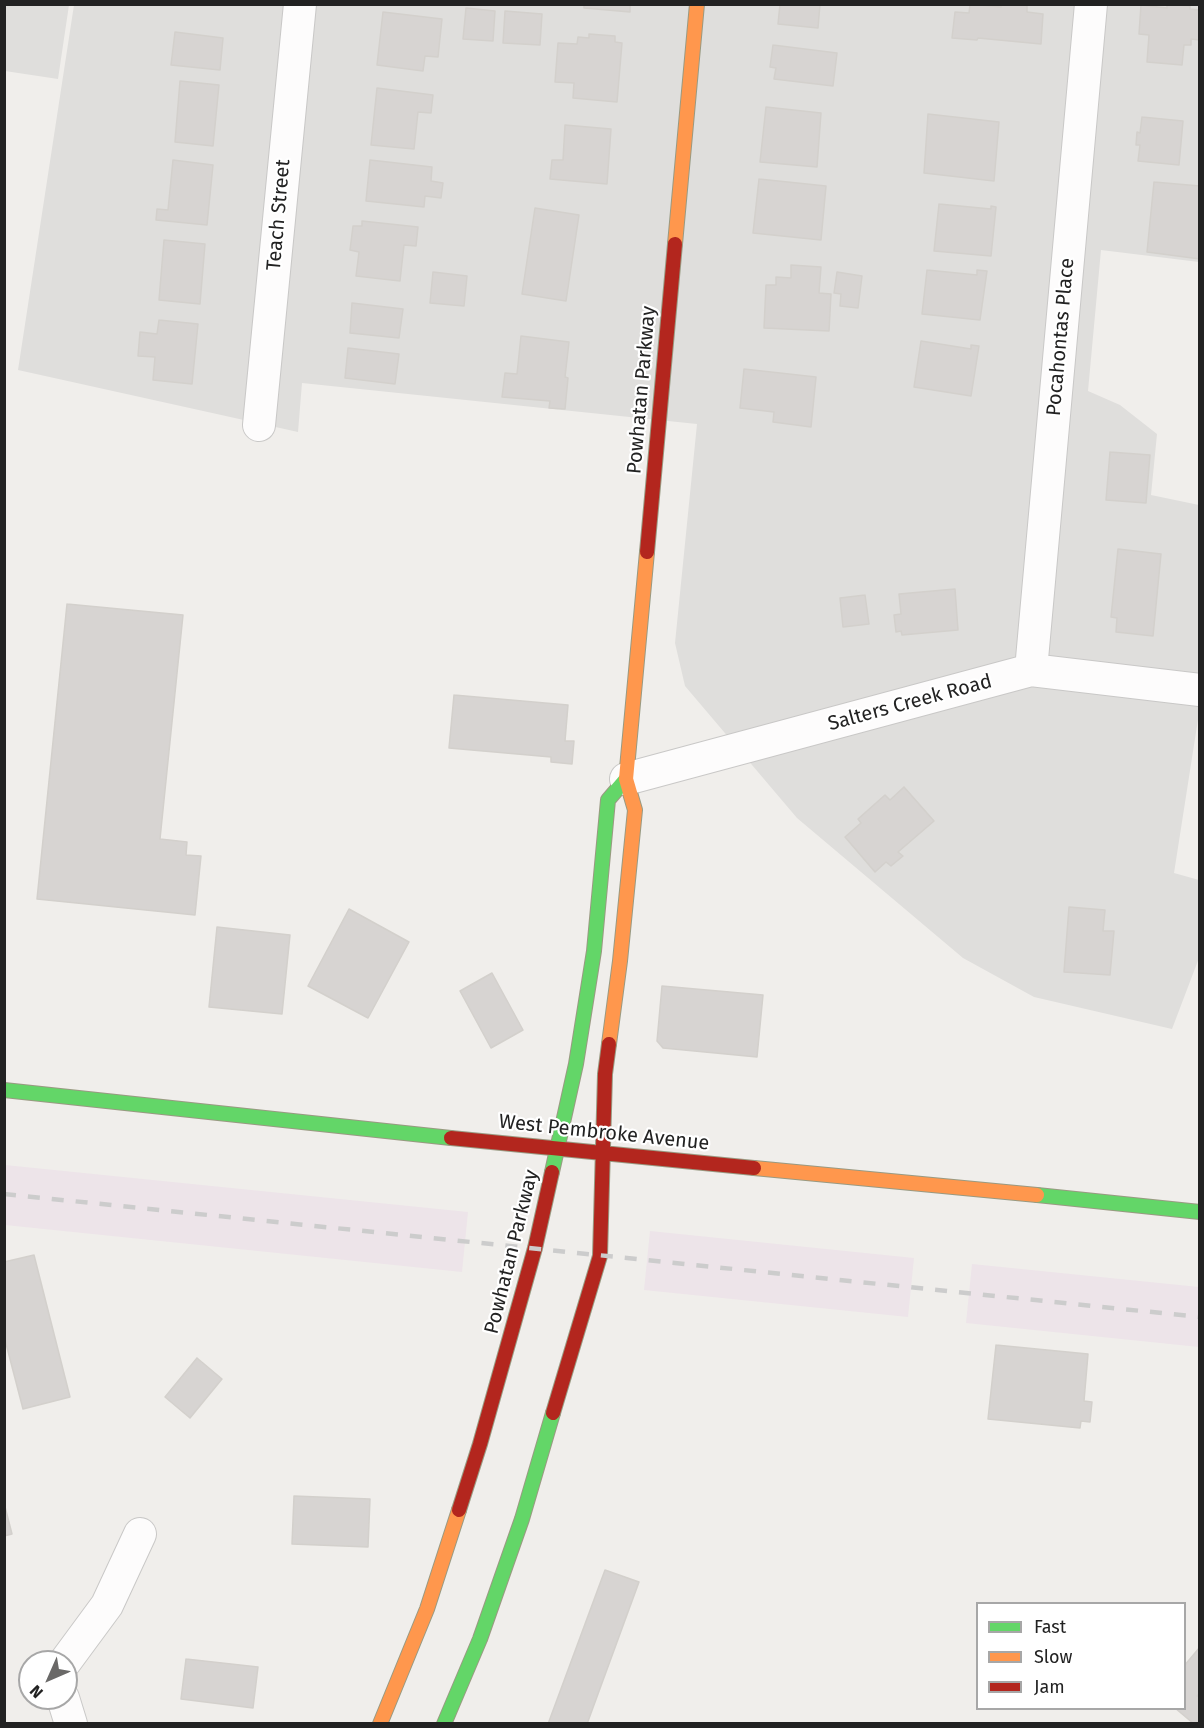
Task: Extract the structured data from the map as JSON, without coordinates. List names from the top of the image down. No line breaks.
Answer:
{"streets":{"main road":["Powhatan Parkway","West Pembroke Avenue"],"street":["Teach Street","Pocahontas Place","Salters Creek Road"]},"crossings":[["Pocahontas Place","Salters Creek Road"],["Powhatan Parkway","Salters Creek Road"],["Powhatan Parkway","West Pembroke Avenue"]],"legend":["Fast","Slow","Jam"],"north":"bottom left"}
